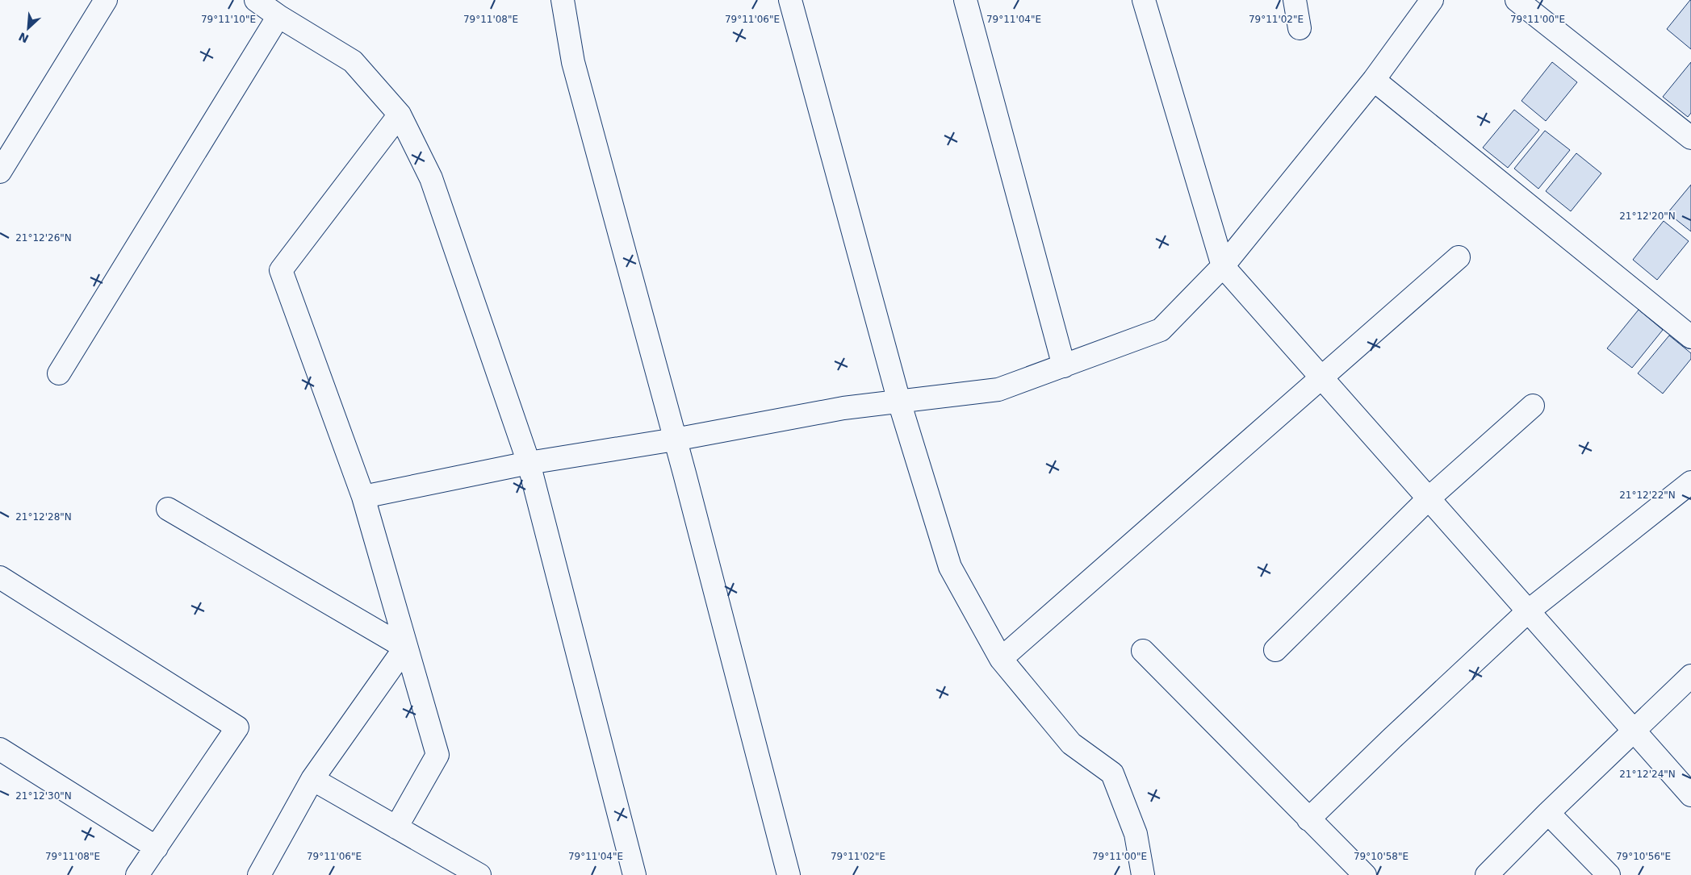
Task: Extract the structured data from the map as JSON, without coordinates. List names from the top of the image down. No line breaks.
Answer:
{"north":"bottom left","coordinates":["79°11'00\"E","79°11'10\"E","79°11'08\"E","79°11'06\"E","79°11'04\"E","79°11'02\"E","21°12'20\"N","21°12'26\"N","21°12'22\"N","21°12'28\"N","21°12'24\"N","21°12'30\"N","79°10'58\"E","79°10'56\"E"]}
